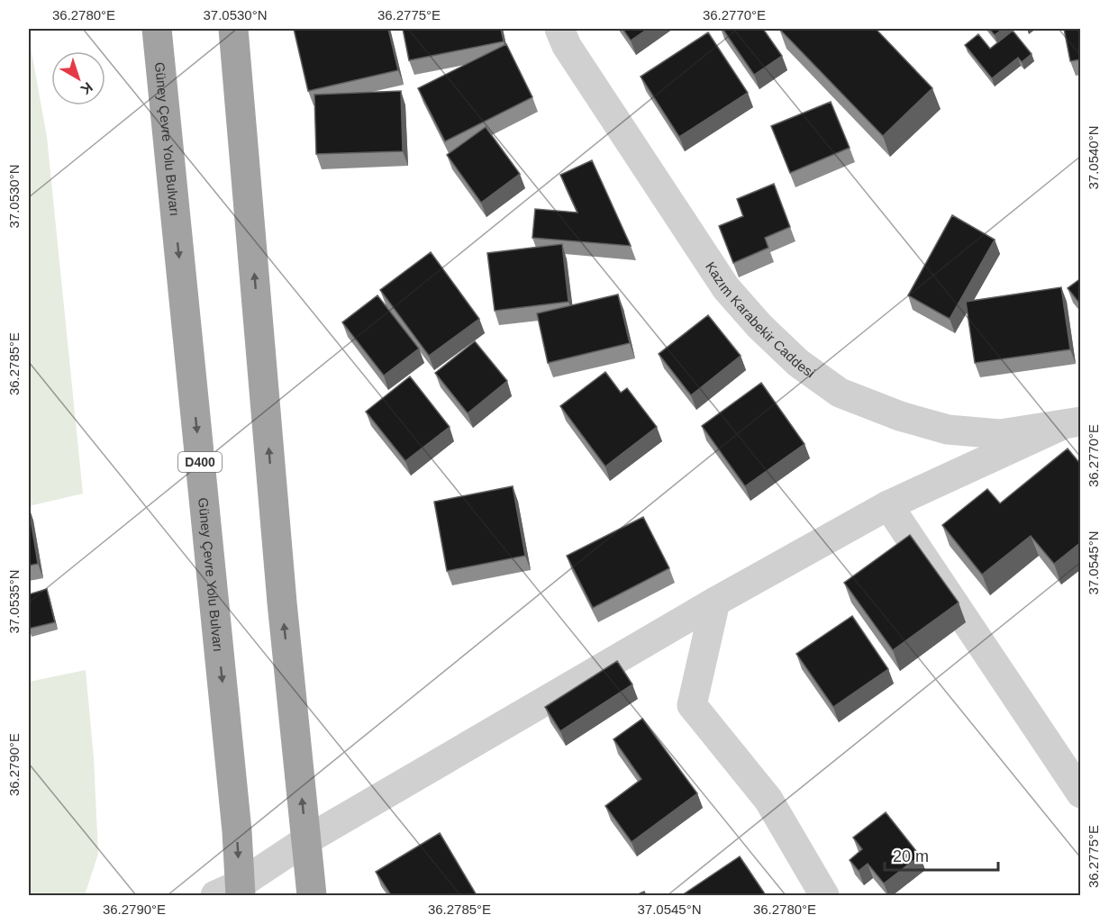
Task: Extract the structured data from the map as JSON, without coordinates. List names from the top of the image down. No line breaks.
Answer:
{"streets":{"highway":["Güney Çevre Yolu Bulvarı","D400"],"street":["Kazım Karabekir Caddesi"]},"scale_bar":"20 m","north":"bottom right","coordinates":["36.2780°E","37.0530°N","36.2775°E","36.2770°E","37.0540°N","36.2785°E","37.0545°N","37.0535°N","36.2790°E"]}
